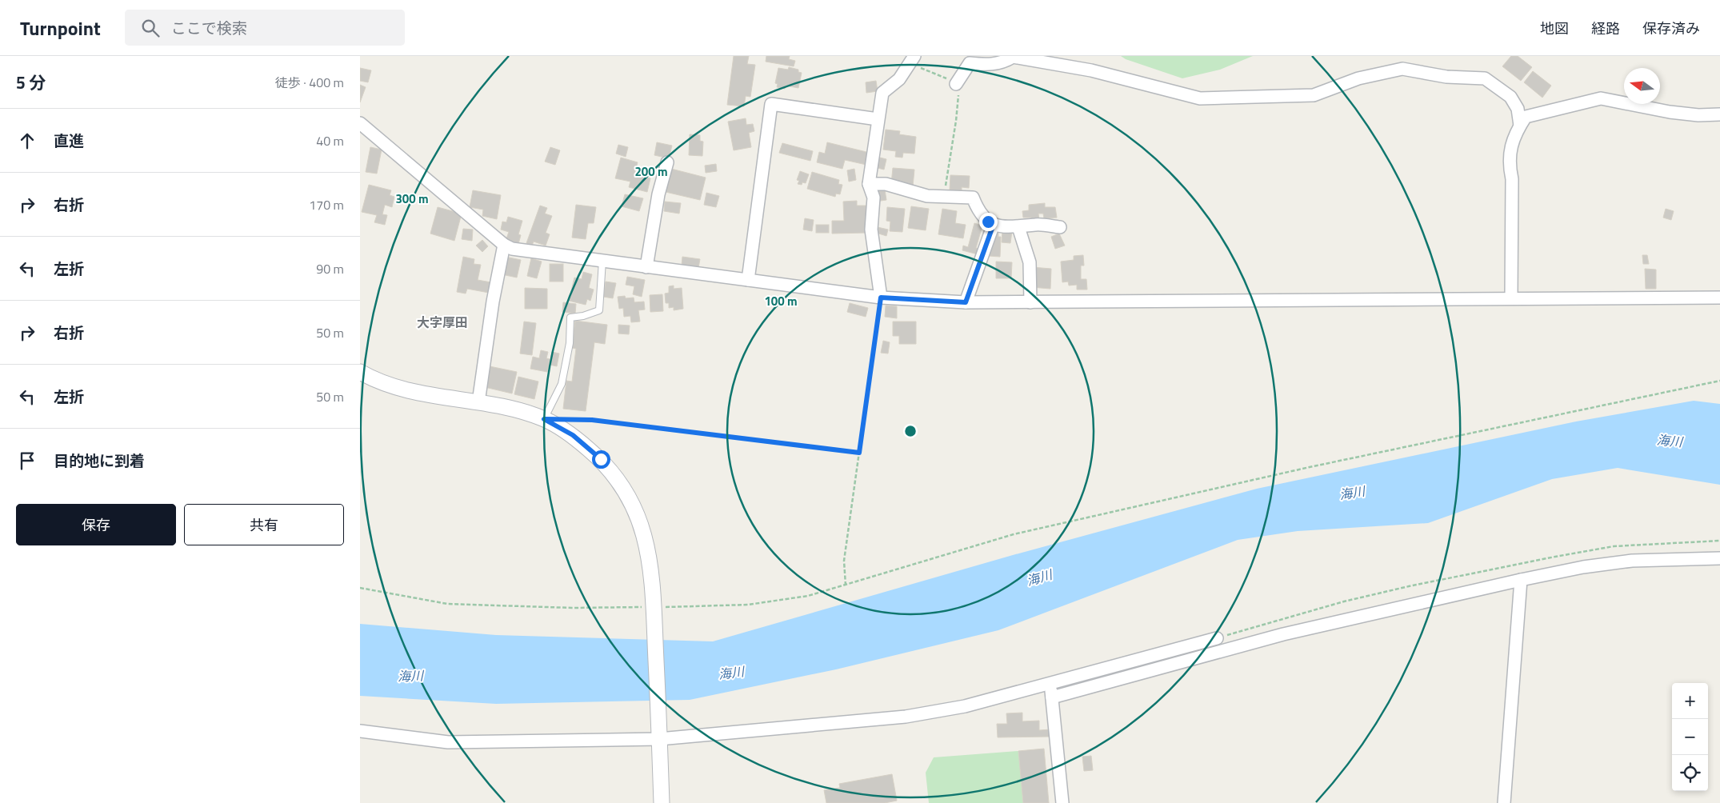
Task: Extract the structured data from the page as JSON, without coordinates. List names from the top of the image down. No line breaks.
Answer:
{"districts":["大字厚田"],"water":["海川"],"north":"left","page":{"header":"Turnpoint","search":"ここで検索","nav":["地図","経路","保存済み"],"heading":["5 分","徒歩 · 400 m"],"list":[["直進","40 m"],["右折","170 m"],["左折","90 m"],["右折","50 m"],["左折","50 m"],"目的地に到着"],"buttons":["保存","共有"],"map_buttons":["+","−"]},"rings":["200 m","300 m","100 m"]}
